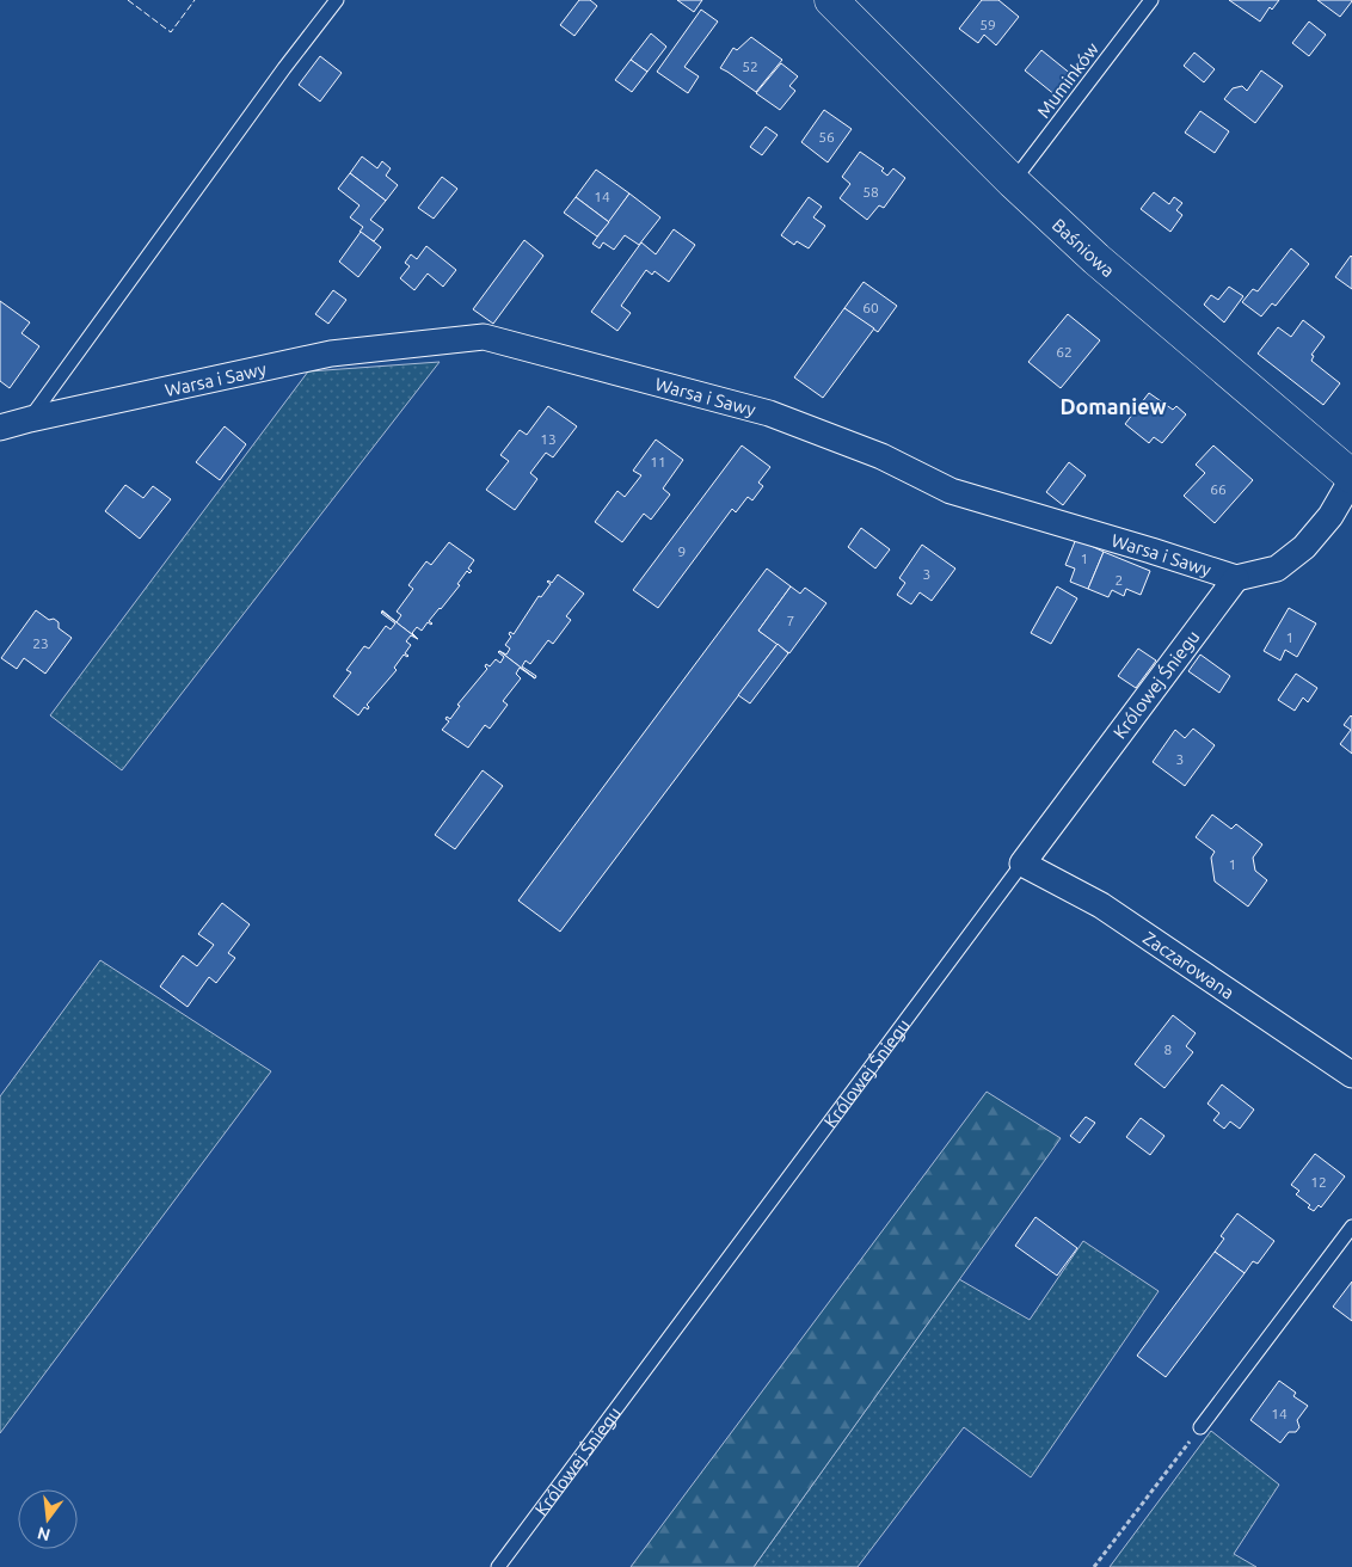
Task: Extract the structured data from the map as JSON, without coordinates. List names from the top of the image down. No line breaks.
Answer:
{"streets":{"main road":["Baśniowa"],"street":["Warsa i Sawy","Królowej Śniegu","Zaczarowana"],"lane":["Muminków"]},"crossings":[["Muminków","Baśniowa"],["Warsa i Sawy","Królowej Śniegu"],["Królowej Śniegu","Zaczarowana"]],"districts":["Domaniew"],"house_numbers":["59","52","56","58","14","60","62","13","11","66","9","1","3","2","7","1","23","3","1","8","12","14"],"north":"bottom"}
